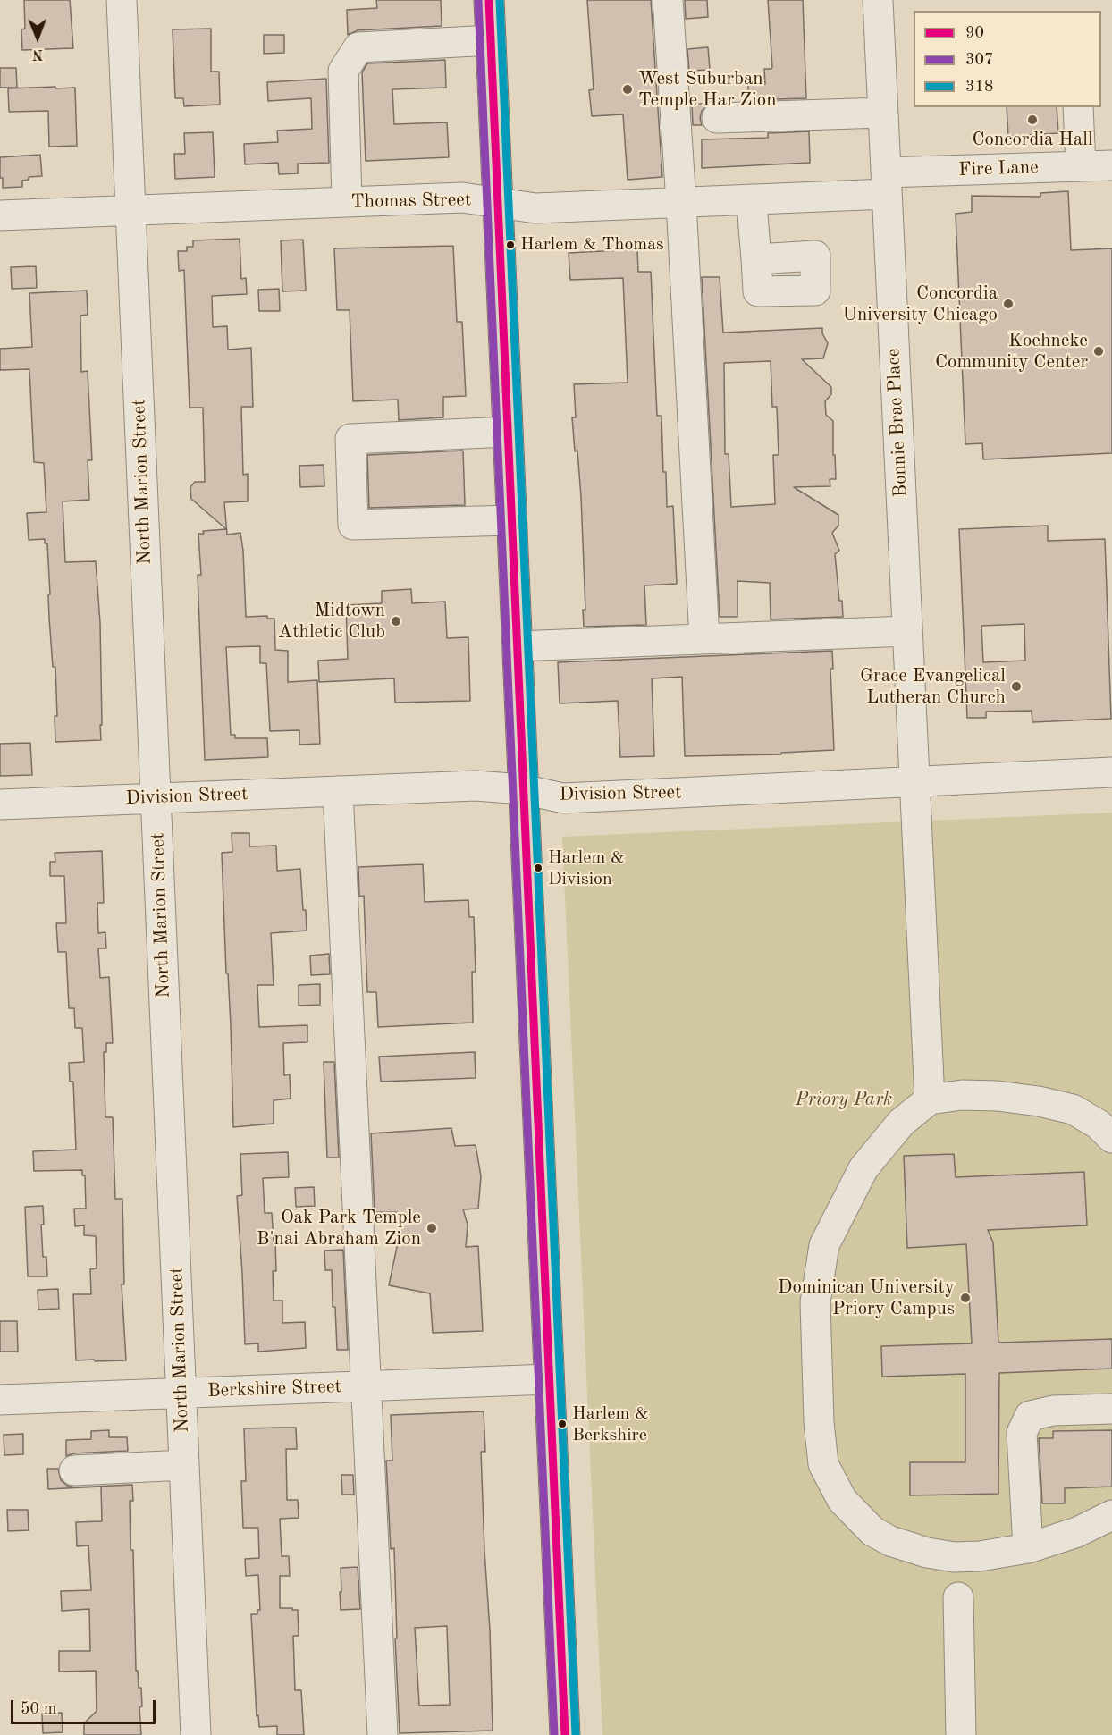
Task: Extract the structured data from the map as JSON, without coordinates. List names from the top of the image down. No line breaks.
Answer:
{"streets":{"street":["Fire Lane","Thomas Street","Bonnie Brae Place","North Marion Street","Division Street","Berkshire Street"]},"crossings":[["Fire Lane","Thomas Street"],["Fire Lane","Bonnie Brae Place"],["Thomas Street","Bonnie Brae Place"],["Thomas Street","North Marion Street"],["Bonnie Brae Place","Division Street"],["North Marion Street","Division Street"],["North Marion Street","Berkshire Street"]],"parks":["Priory Park"],"places":["West Suburban Temple Har Zion","Concordia Hall","Harlem & Thomas","Concordia University Chicago","Koehneke Community Center","Midtown Athletic Club","Grace Evangelical Lutheran Church","Harlem & Division","Oak Park Temple B'nai Abraham Zion","Dominican University Priory Campus","Harlem & Berkshire"],"lines":["transit line 90","transit line 318","transit line 307"],"legend":["90","307","318"],"scale_bar":"50 m","north":"bottom"}
